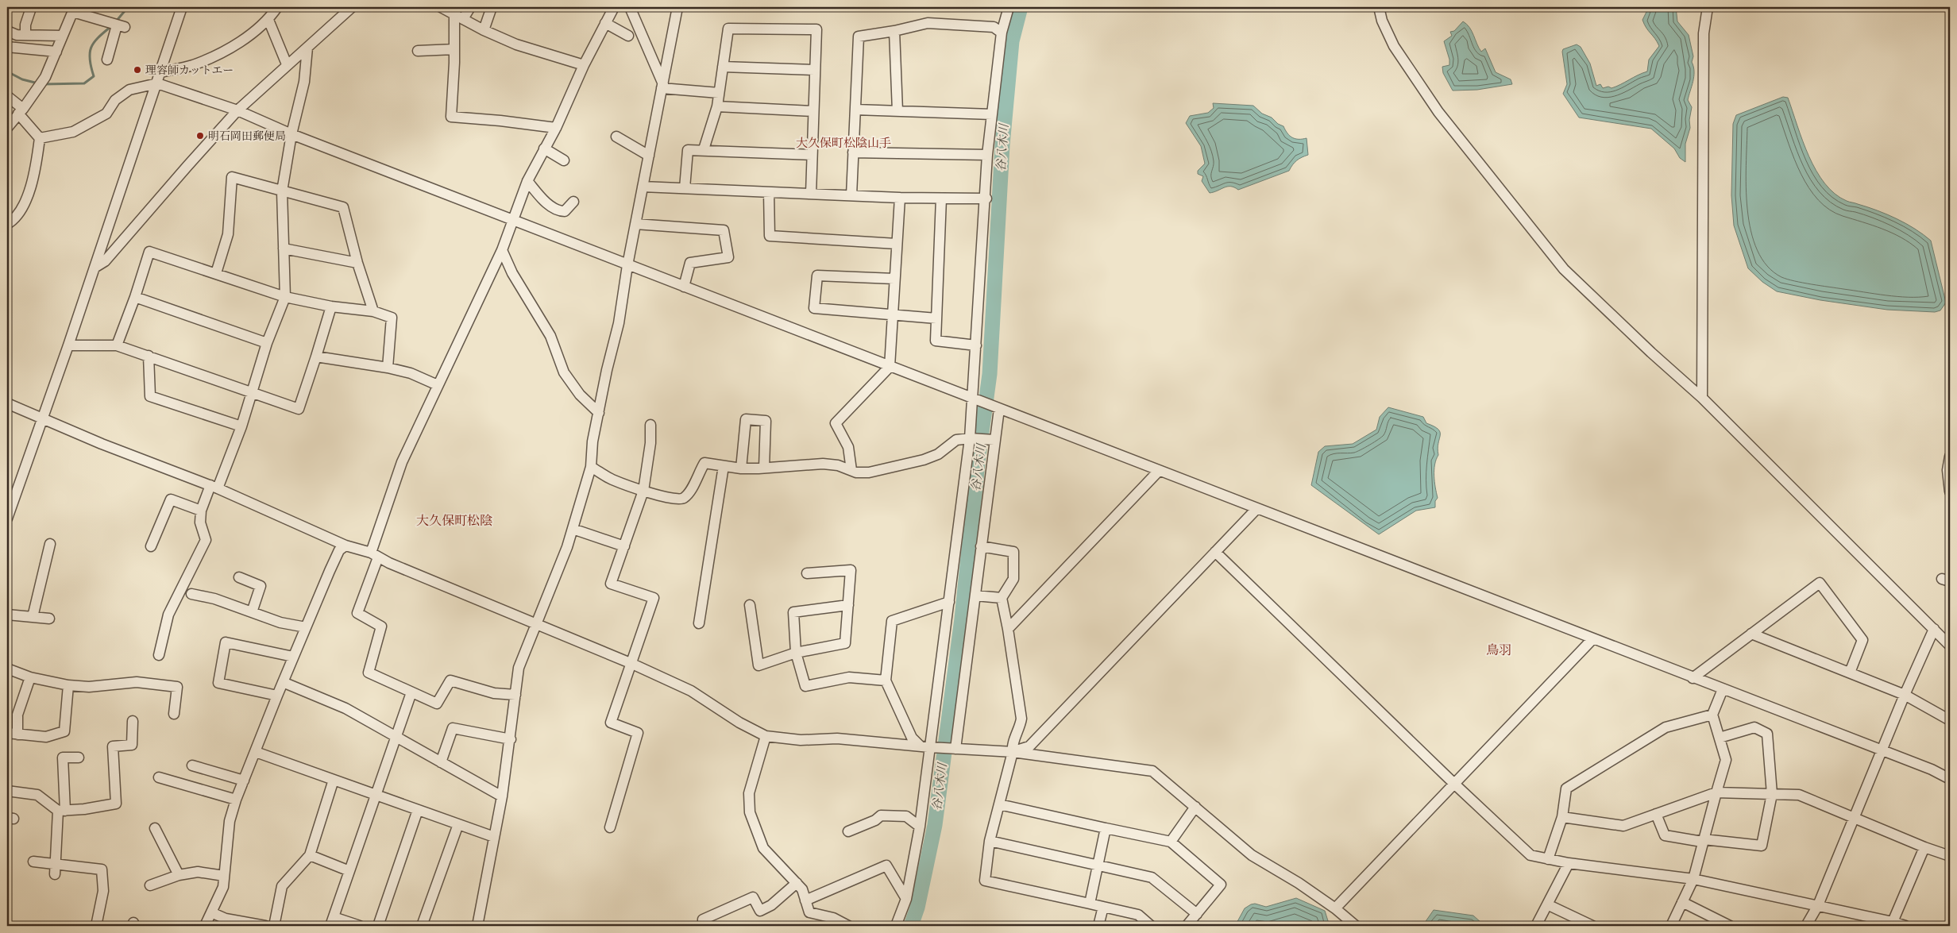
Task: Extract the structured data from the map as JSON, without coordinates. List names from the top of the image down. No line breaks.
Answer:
{"districts":["大久保町松陰山手","大久保町松陰","鳥羽"],"water":["谷八木川"],"places":["理容師カットエー","明石岡田郵便局"]}
